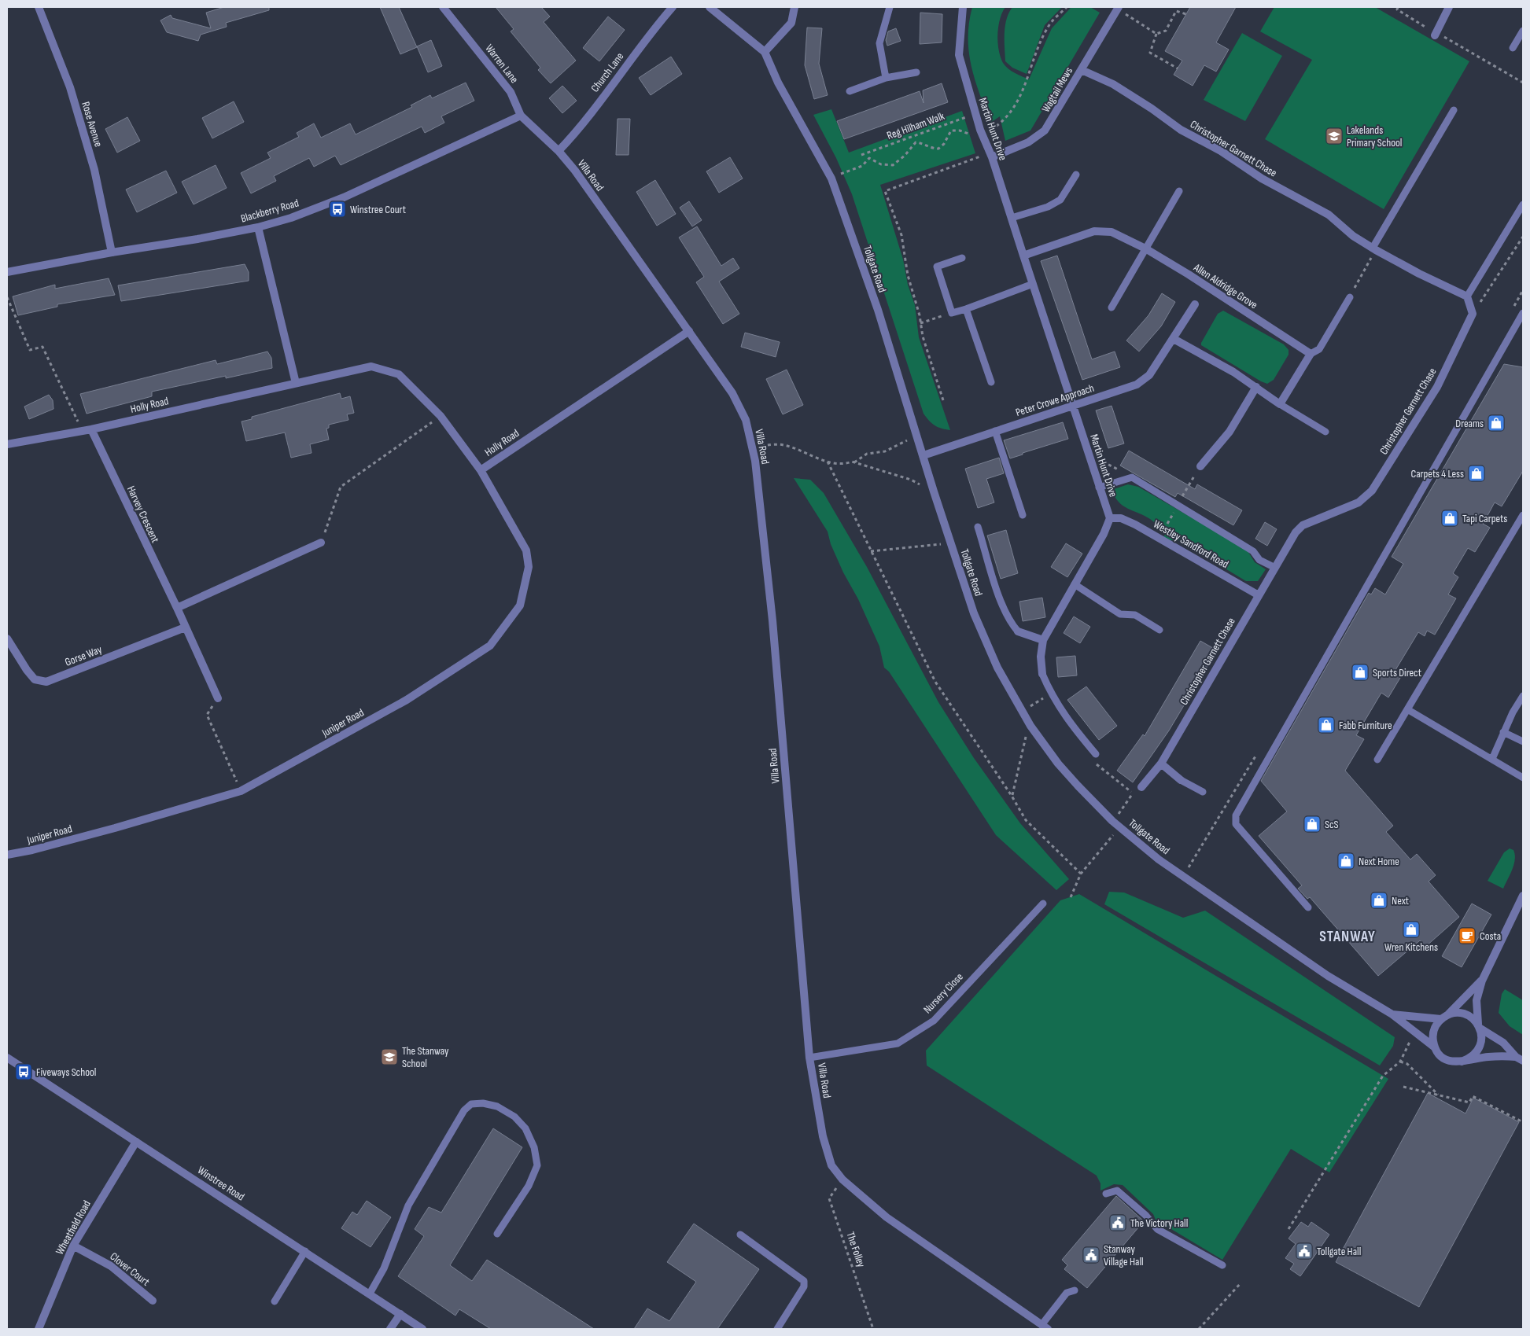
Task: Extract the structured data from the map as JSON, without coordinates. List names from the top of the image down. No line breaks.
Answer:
{"streets":{"street":["Warren Lane","Church Lane","Wagtail Mews","Rose Avenue","Martin Hunt Drive","Christopher Garnett Chase","Villa Road","Blackberry Road","Tollgate Road","Allen Aldridge Grove","Peter Crowe Approach","Holly Road","Harvey Crescent","Westley Sandford Road","Gorse Way","Juniper Road","Winstree Road","Wheatfield Road","Clover Court"],"lane":["Nursery Close"],"path":["Reg Hilham Walk","The Folley"]},"crossings":[["Warren Lane","Church Lane"],["Warren Lane","Villa Road"],["Warren Lane","Blackberry Road"],["Church Lane","Villa Road"],["Wagtail Mews","Martin Hunt Drive"],["Wagtail Mews","Christopher Garnett Chase"],["Rose Avenue","Blackberry Road"],["Reg Hilham Walk","Martin Hunt Drive"],["Martin Hunt Drive","Allen Aldridge Grove"],["Martin Hunt Drive","Peter Crowe Approach"],["Martin Hunt Drive","Westley Sandford Road"],["Christopher Garnett Chase","Westley Sandford Road"],["Villa Road","Holly Road"],["Villa Road","Nursery Close"],["Villa Road","The Folley"],["Tollgate Road","Peter Crowe Approach"],["Holly Road","Harvey Crescent"],["Holly Road","Juniper Road"],["Harvey Crescent","Gorse Way"],["Winstree Road","Wheatfield Road"],["Wheatfield Road","Clover Court"]],"districts":["STANWAY"],"places":{"school or university":["Lakelands Primary School","The Stanway School"],"bus stop":["Winstree Court","Fiveways School"],"shop":["Dreams","Carpets 4 Less","Tapi Carpets","Sports Direct","Fabb Furniture","ScS","Next Home","Next","Wren Kitchens"],"cafe":["Costa"],"public building":["The Victory Hall","Tollgate Hall","Stanway Village Hall"]}}
